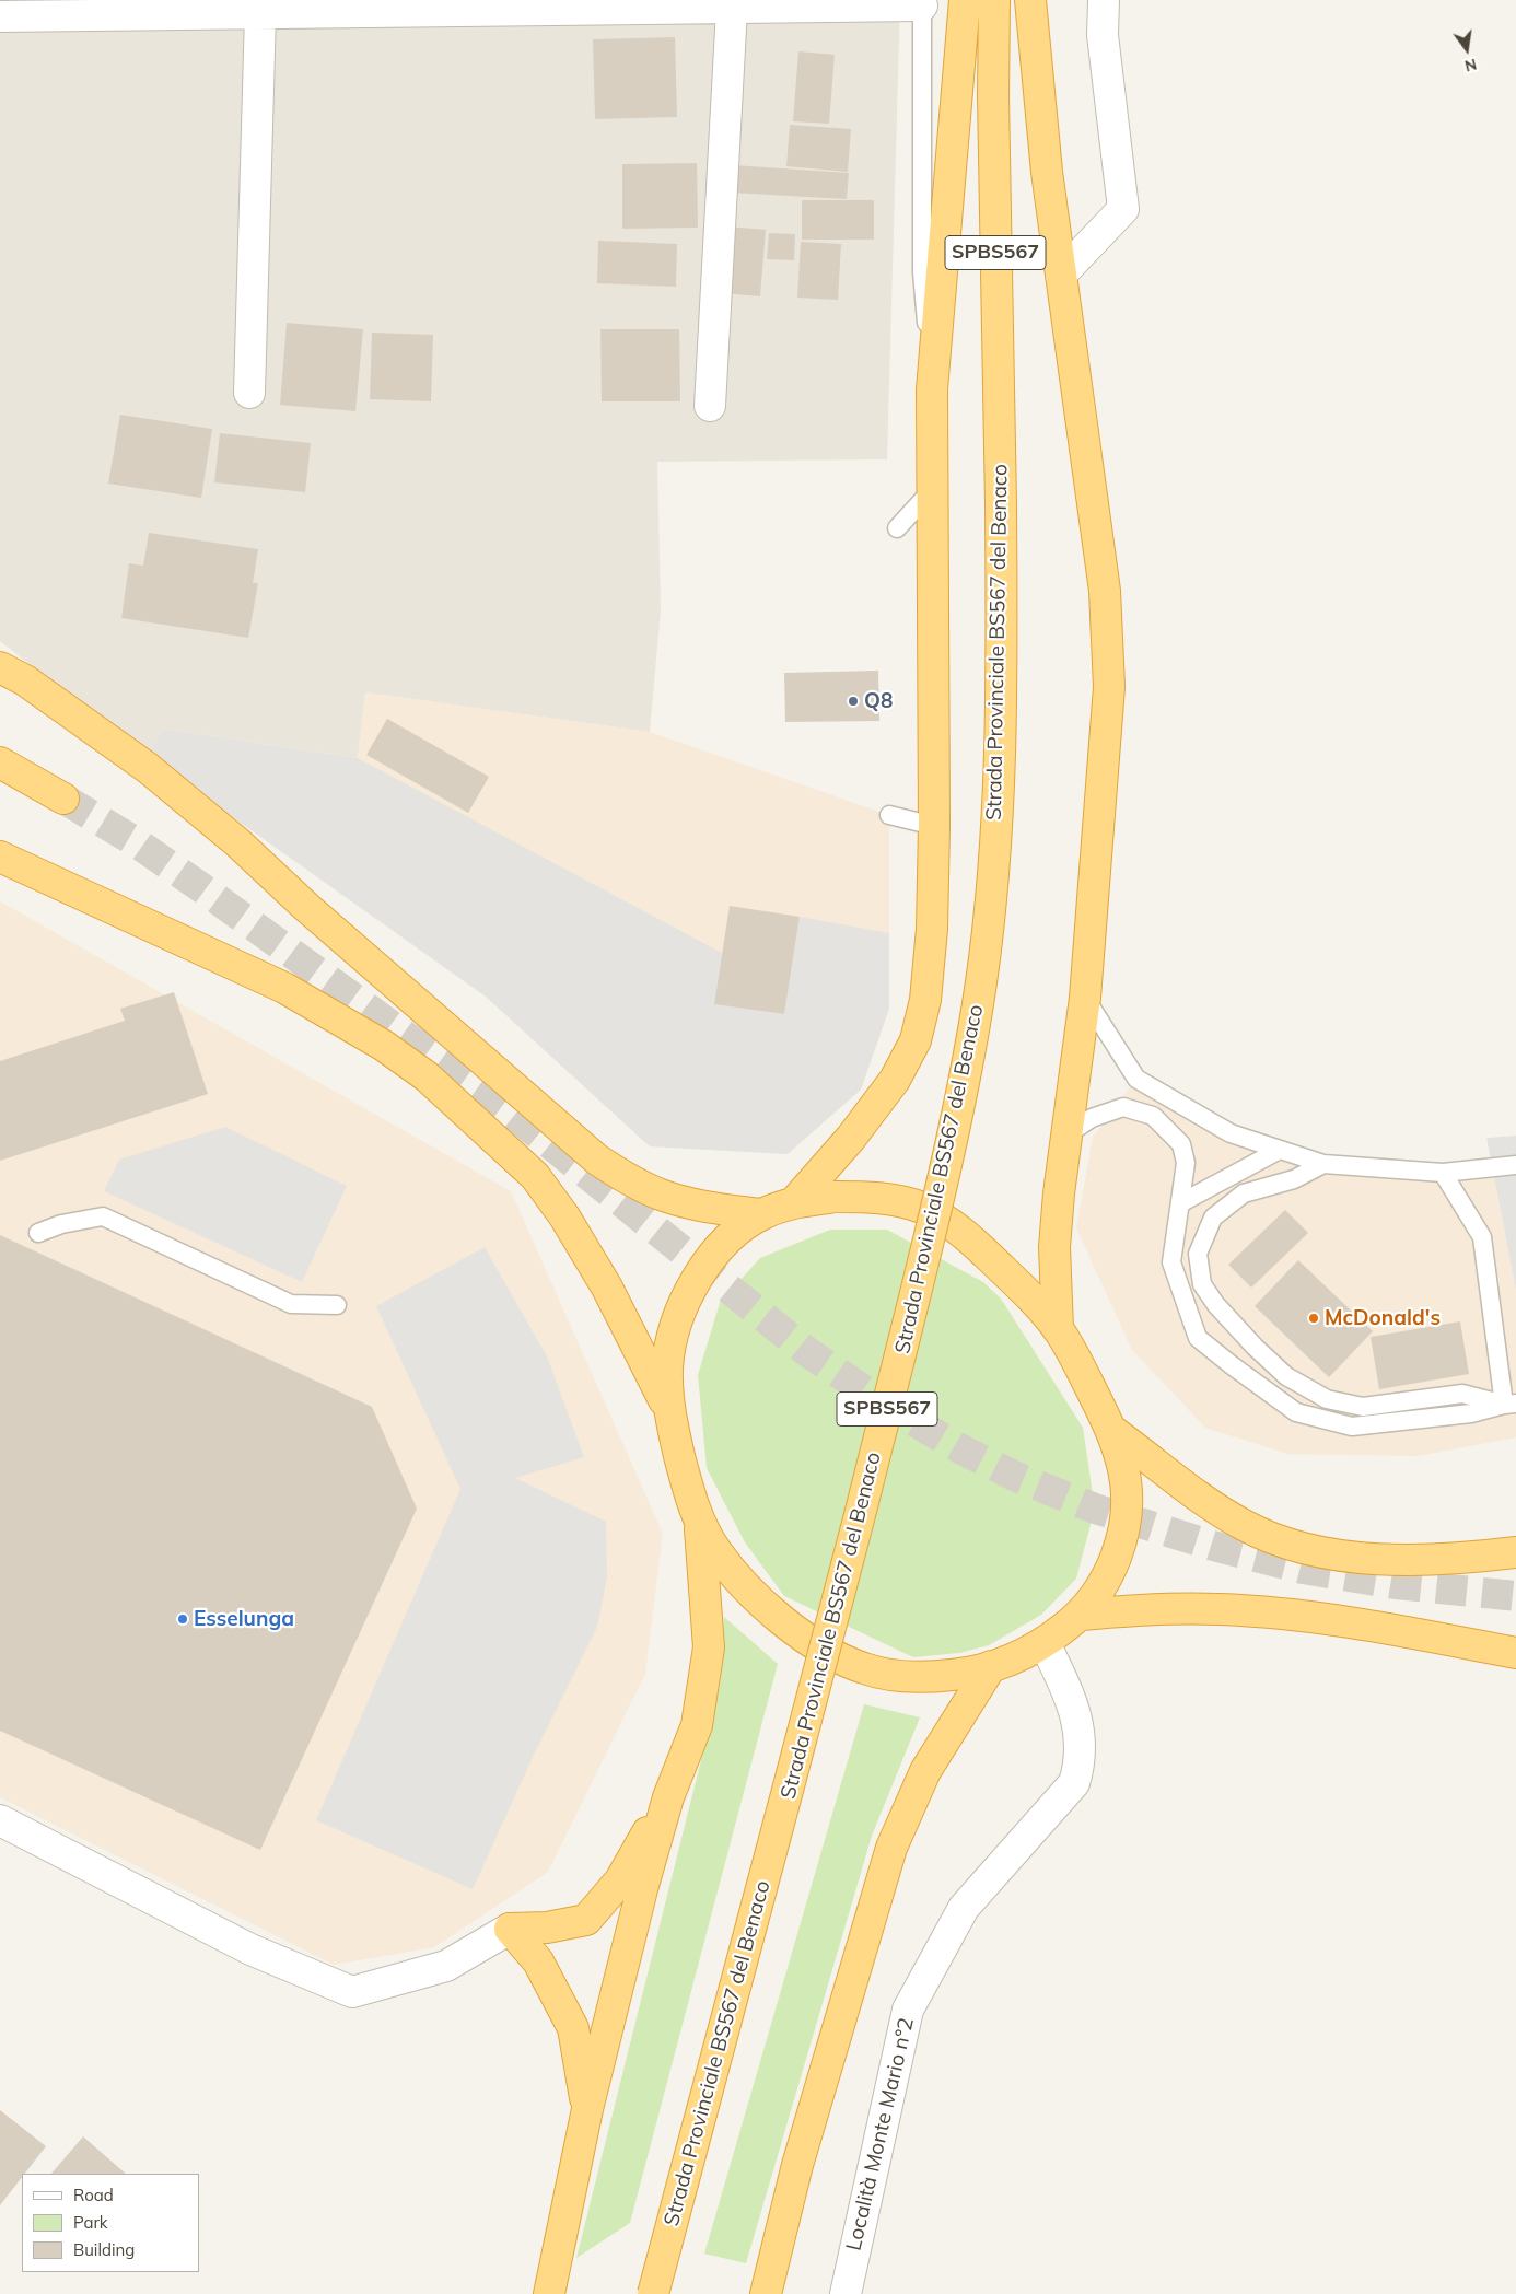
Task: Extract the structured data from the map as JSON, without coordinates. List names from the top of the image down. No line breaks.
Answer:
{"streets":{"highway":["SPBS567","Strada Provinciale BS567 del Benaco"],"street":["Località Monte Mario n°2"]},"places":["Q8","McDonald's","Esselunga"],"legend":["Road","Park","Building"],"north":"bottom"}
